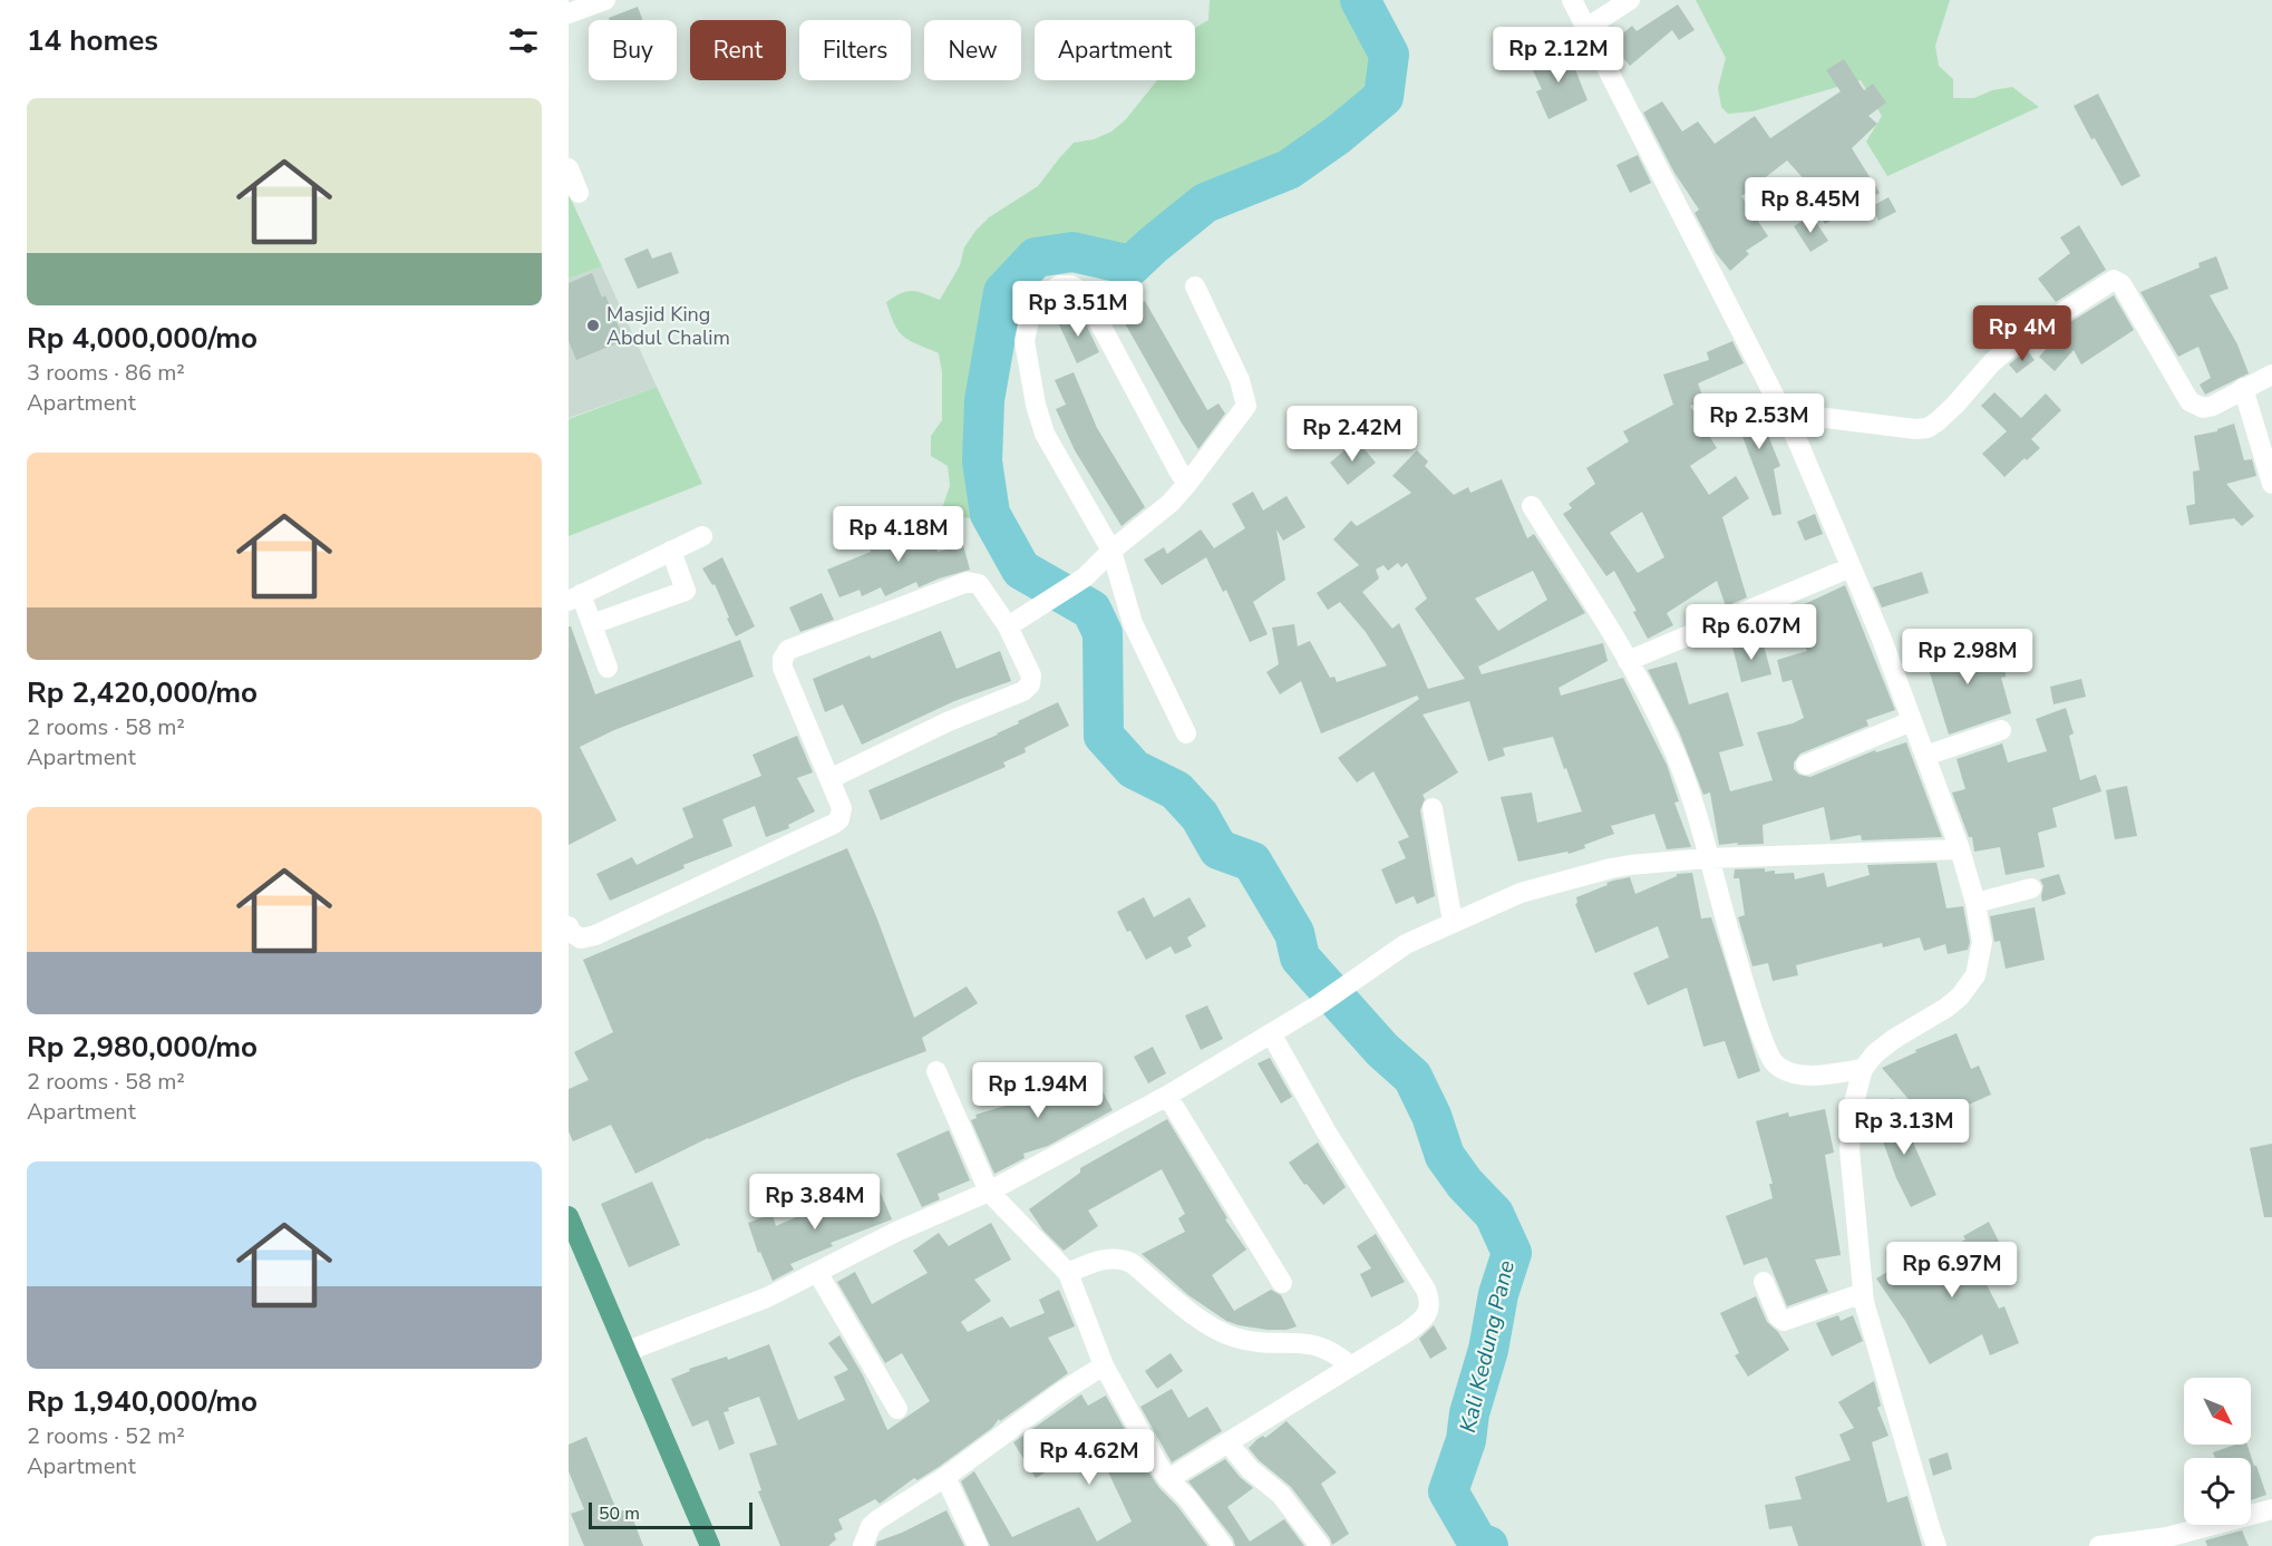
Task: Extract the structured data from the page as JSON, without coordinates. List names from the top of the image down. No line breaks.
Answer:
{"water":["Kali Kedung Pane"],"places":["Masjid King Abdul Chalim"],"scale_bar":"50 m","north":"bottom right","page":{"heading":"14 homes","chip":["Buy","Rent","Filters","New","Apartment"],"price":["Rp 2.12M","Rp 8.45M","Rp 3.51M","Rp 4M","Rp 2.53M","Rp 2.42M","Rp 4.18M","Rp 6.07M","Rp 2.98M","Rp 1.94M","Rp 3.13M","Rp 3.84M","Rp 6.97M","Rp 4.62M"],"list":[{"name":"Rp 4,000,000/mo","note":"3 rooms · 86 m² · Apartment"},{"name":"Rp 2,420,000/mo","note":"2 rooms · 58 m² · Apartment"},{"name":"Rp 2,980,000/mo","note":"2 rooms · 58 m² · Apartment"},{"name":"Rp 1,940,000/mo","note":"2 rooms · 52 m² · Apartment"}],"scale":"50 m"}}
